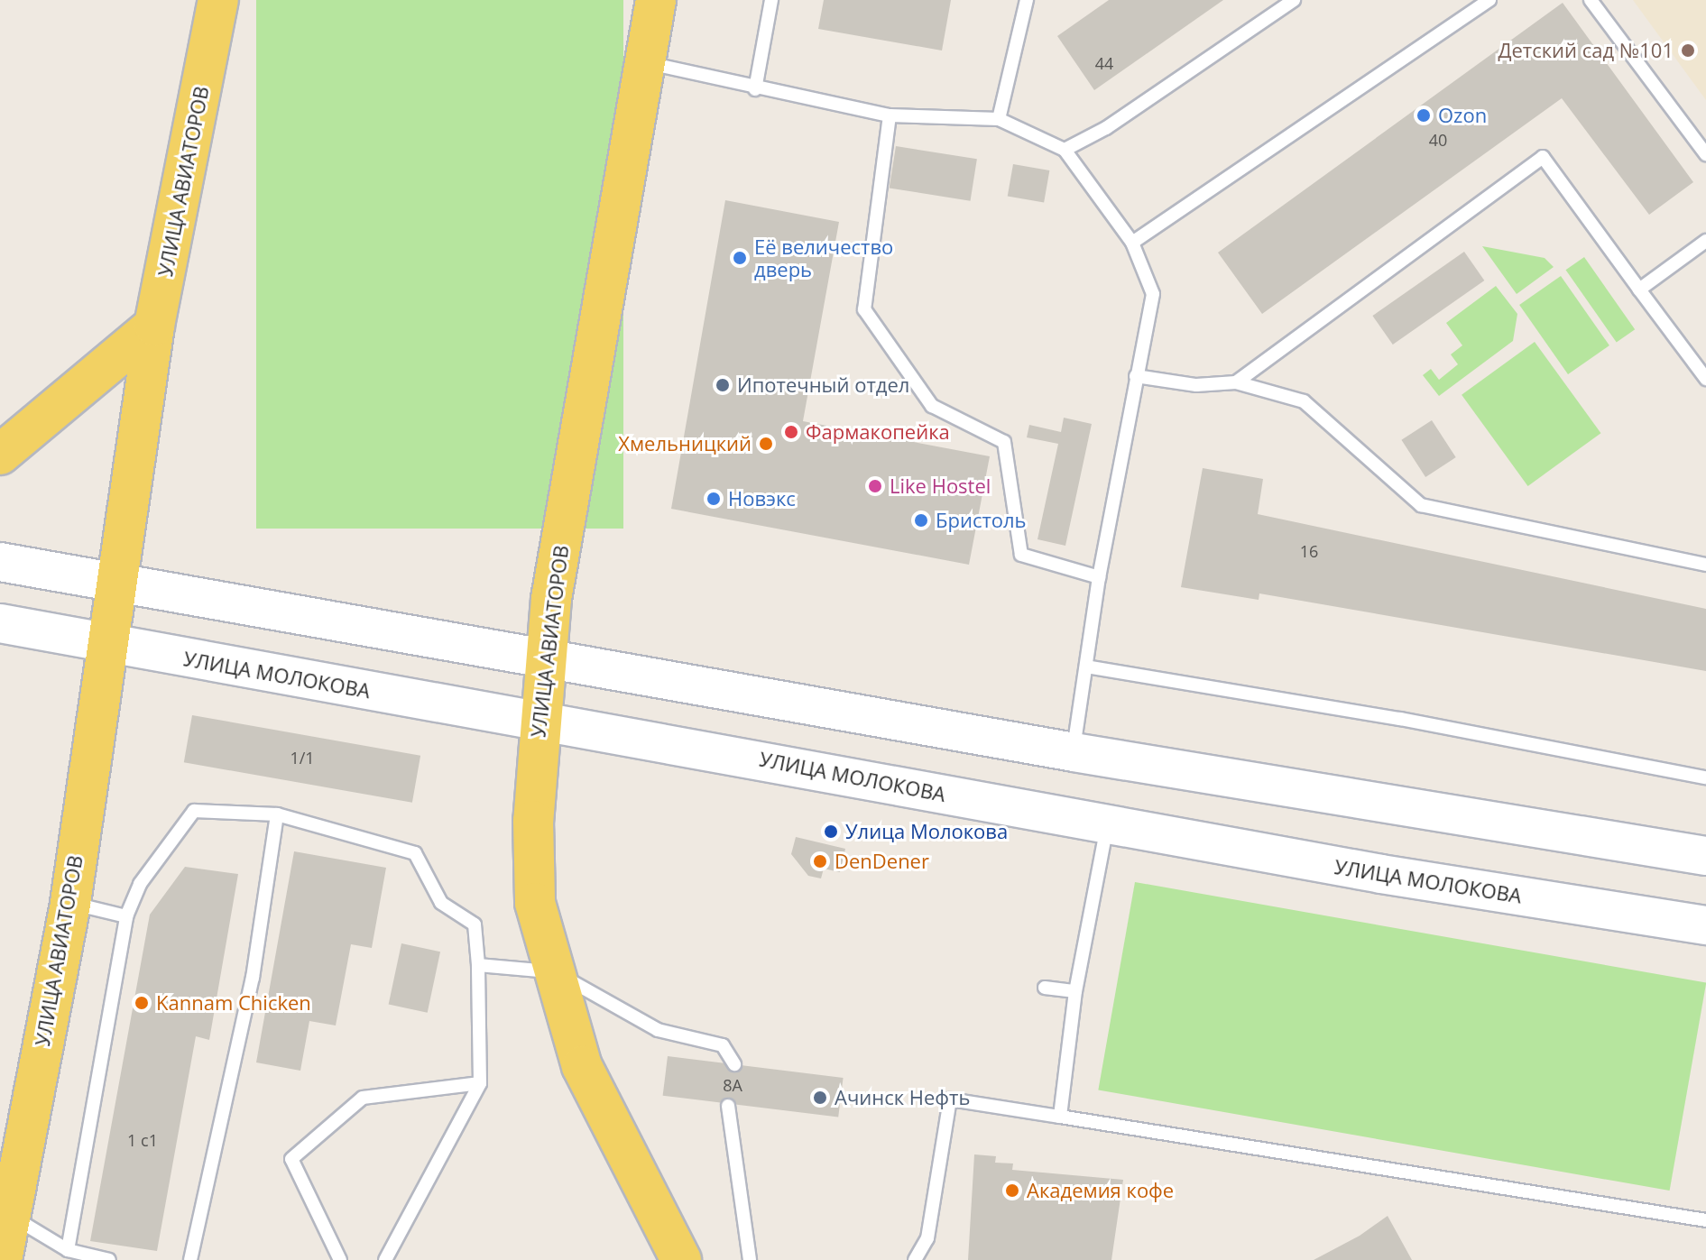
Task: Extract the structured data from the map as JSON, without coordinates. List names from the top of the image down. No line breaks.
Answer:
{"streets":{"main road":["УЛИЦА АВИАТОРОВ"],"street":["УЛИЦА МОЛОКОВА"]},"crossings":[["УЛИЦА АВИАТОРОВ","УЛИЦА МОЛОКОВА"]],"places":["Детский сад №101","Ozon","Её величество дверь","Ипотечный отдел","Фармакопейка","Хмельницкий","Like Hostel","Новэкс","Бристоль","Улица Молокова","DenDener","Kannam Chicken","Ачинск Нефть","Академия кофе"],"house_numbers":["44","40","16","1/1","8А","1 с1"]}
